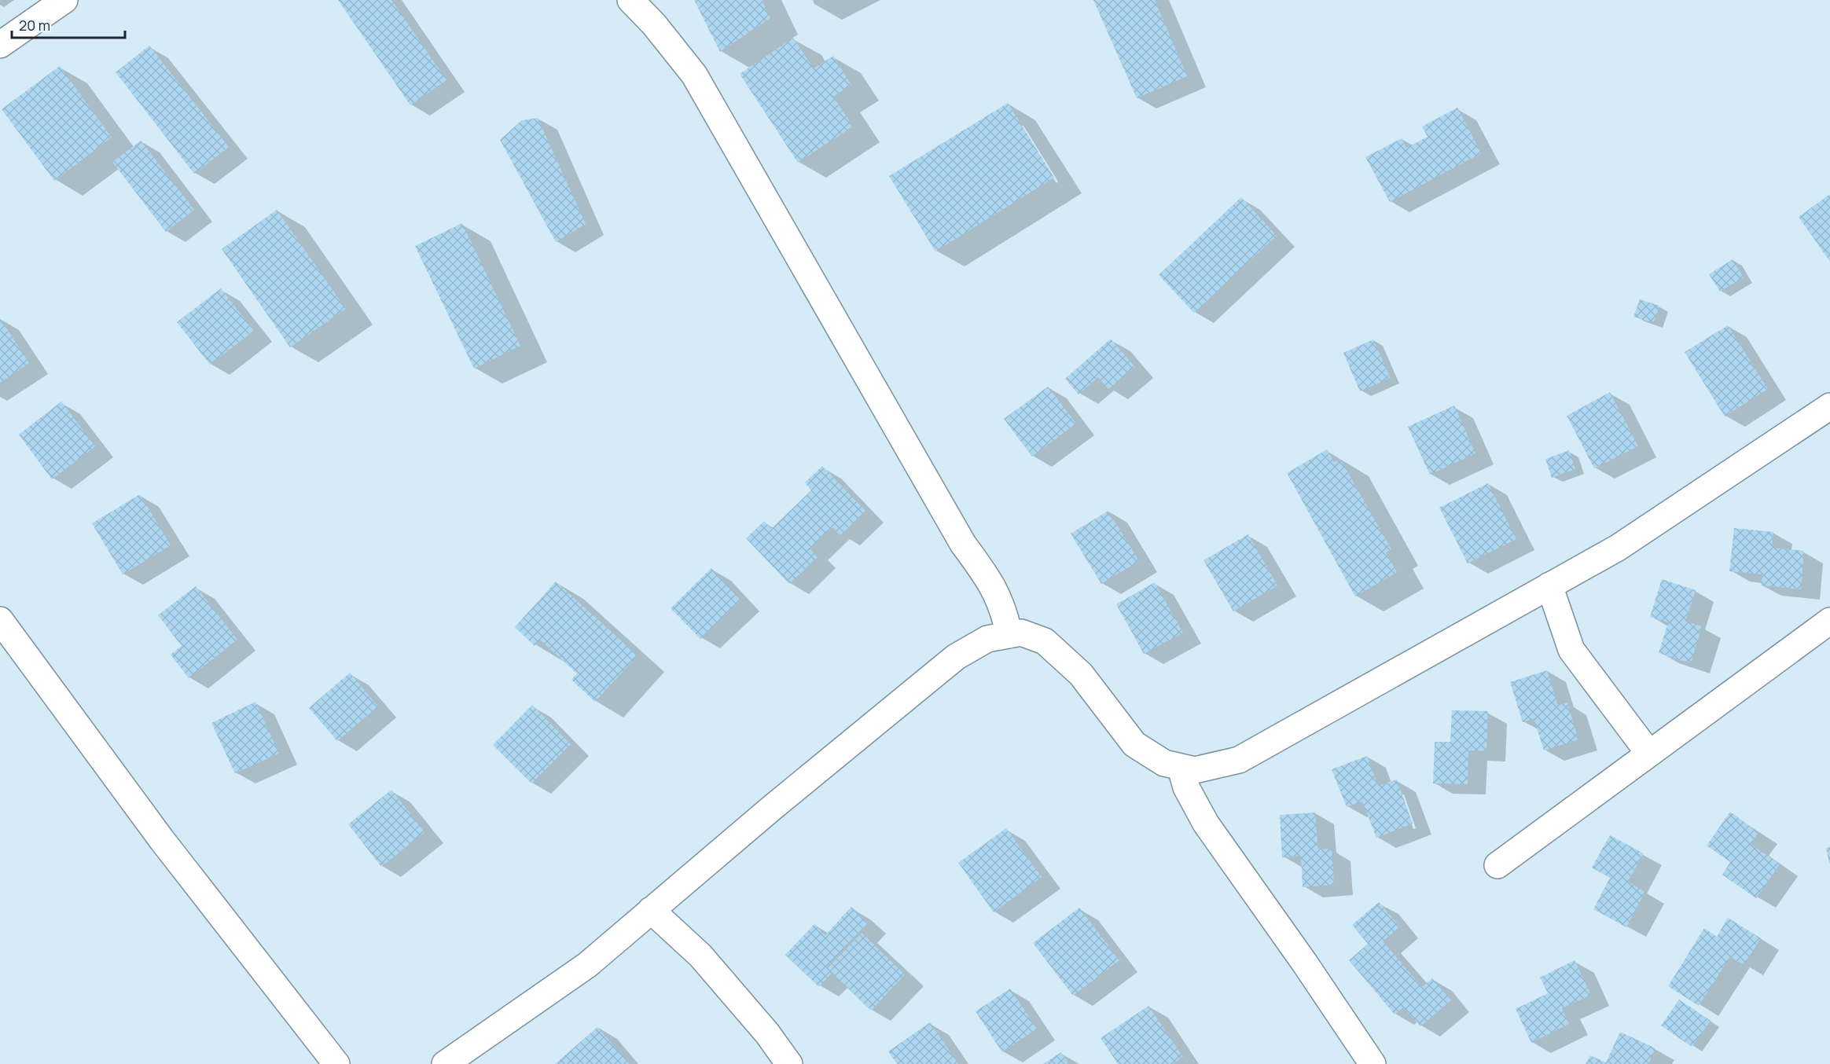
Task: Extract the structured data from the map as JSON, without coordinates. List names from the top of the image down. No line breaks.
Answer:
{"scale_bar":"20 m"}
